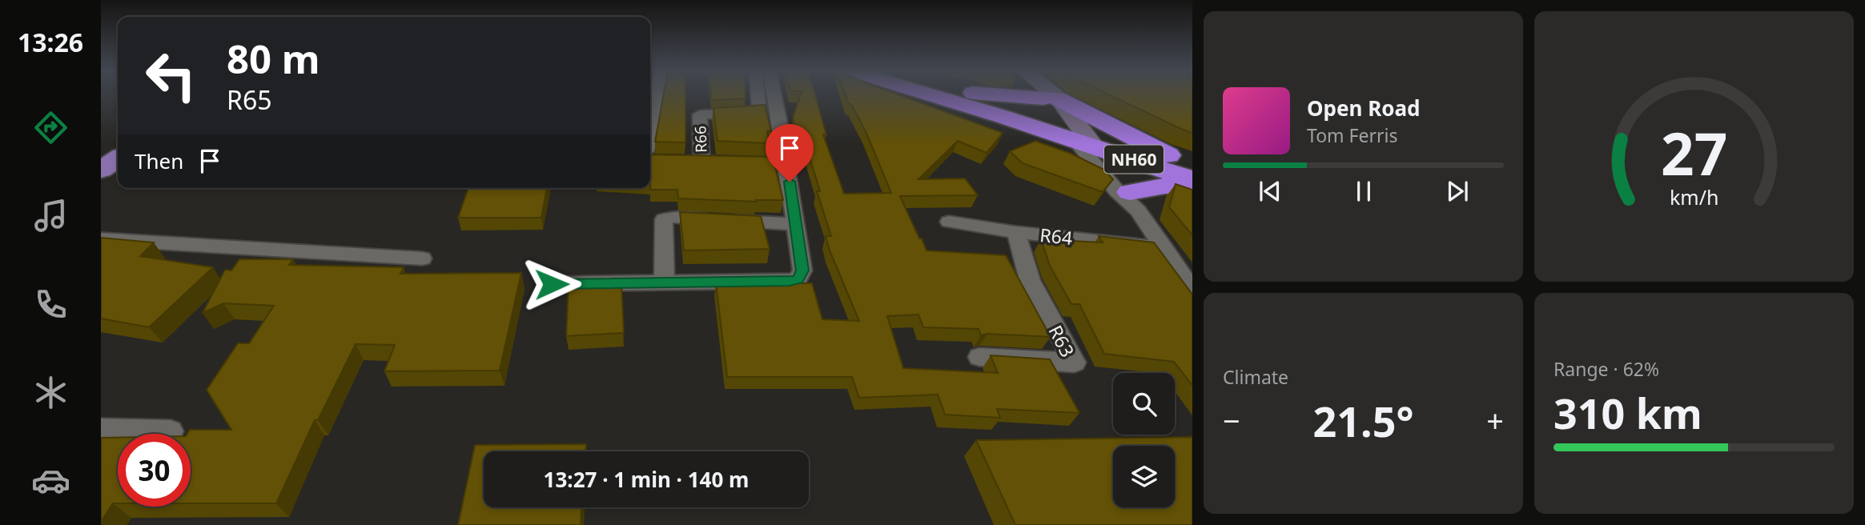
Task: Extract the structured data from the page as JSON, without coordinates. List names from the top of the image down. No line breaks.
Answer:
{"streets":{"highway":["NH60"],"street":["R66","R64","R63"]},"crossings":[["R64","R63"]],"page":{"tabs":"13:26","turn":["80 m","R65"],"song":["Open Road","Tom Ferris"],"then":"Then","tile":["Climate",["Range · 62%","310 km"]],"heat":["−","21.5°","+"],"limit":"30","trip":"13:27 · 1 min · 140 m","gauge":["27","km/h"]}}
